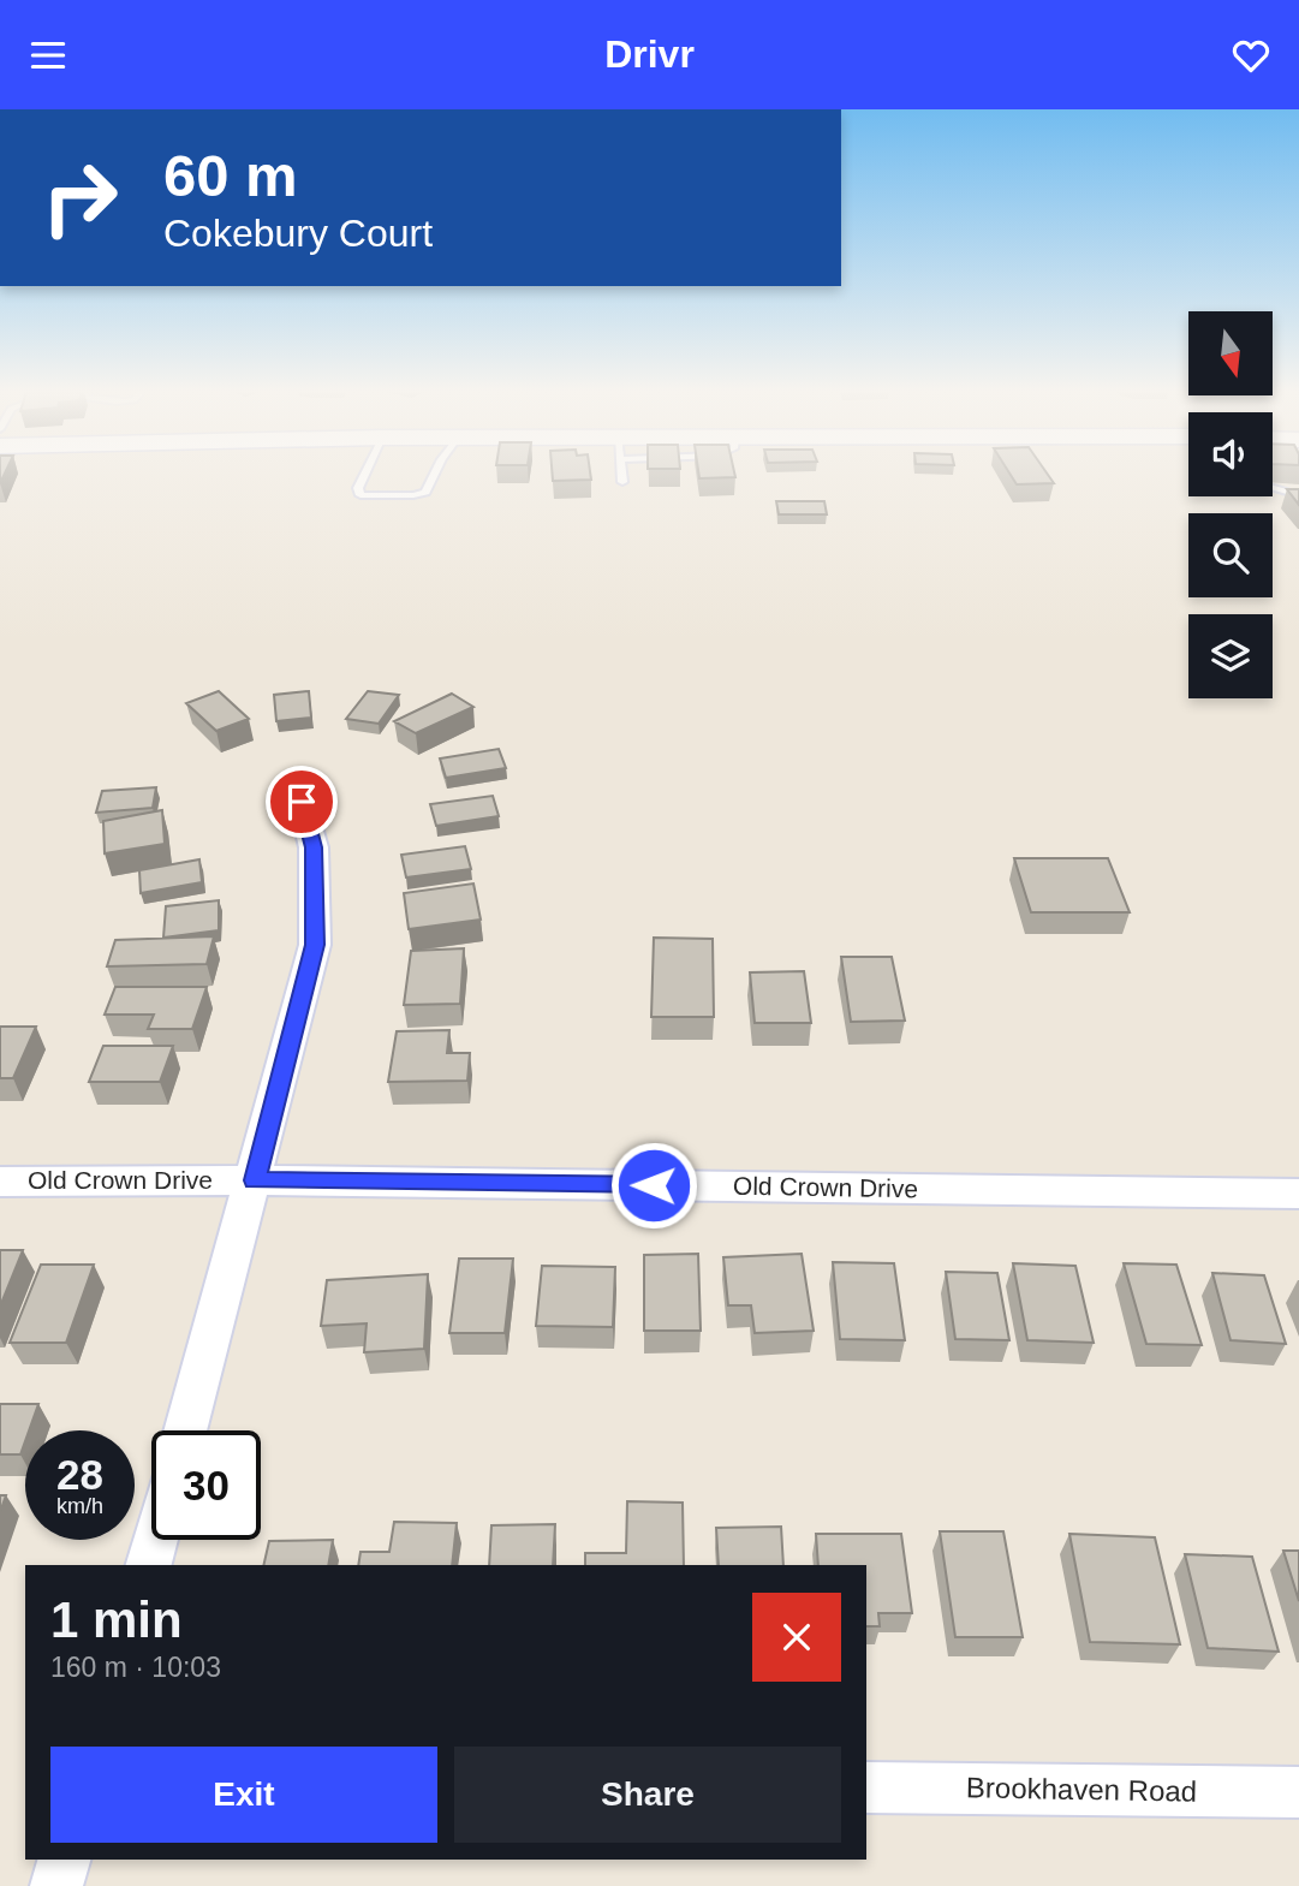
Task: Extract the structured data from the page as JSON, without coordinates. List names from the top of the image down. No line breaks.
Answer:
{"streets":{"street":["Old Crown Drive","Brookhaven Road"]},"north":"bottom","page":{"header":"Drivr","turn":["60 m","Cokebury Court"],"speed":"28 km/h","limit":"30","heading":["1 min","160 m · 10:03"],"buttons":["Exit","Share"]}}
